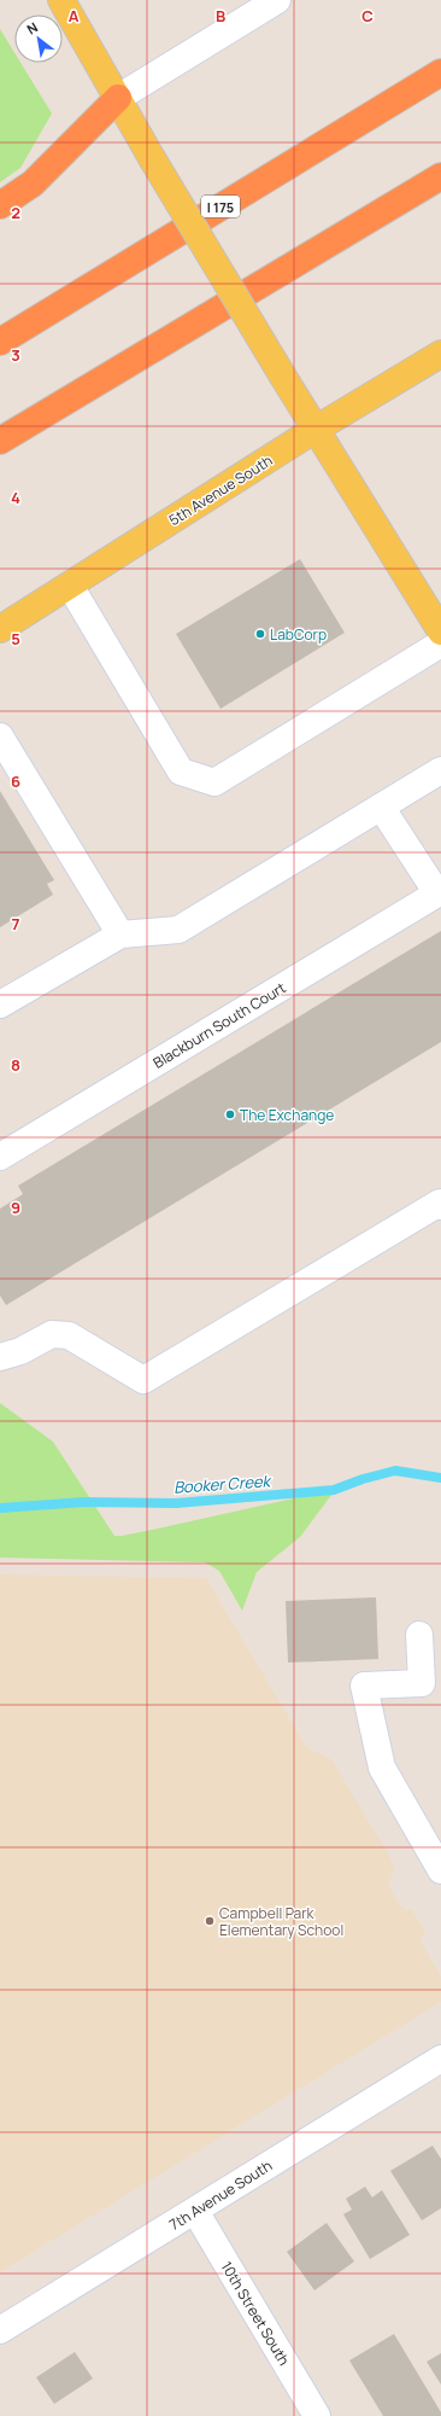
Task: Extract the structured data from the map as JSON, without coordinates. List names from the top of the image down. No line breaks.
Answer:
{"streets":{"highway":["I 175"],"main road":["5th Avenue South"],"street":["Blackburn South Court","7th Avenue South","10th Street South"]},"crossings":[["7th Avenue South","10th Street South"]],"water":["Booker Creek"],"places":["LabCorp","The Exchange","Campbell Park Elementary School"],"north":"top left","grid":{"columns":["A","B","C"],"rows":["2","3","4","5","6","7","8","9"]}}
